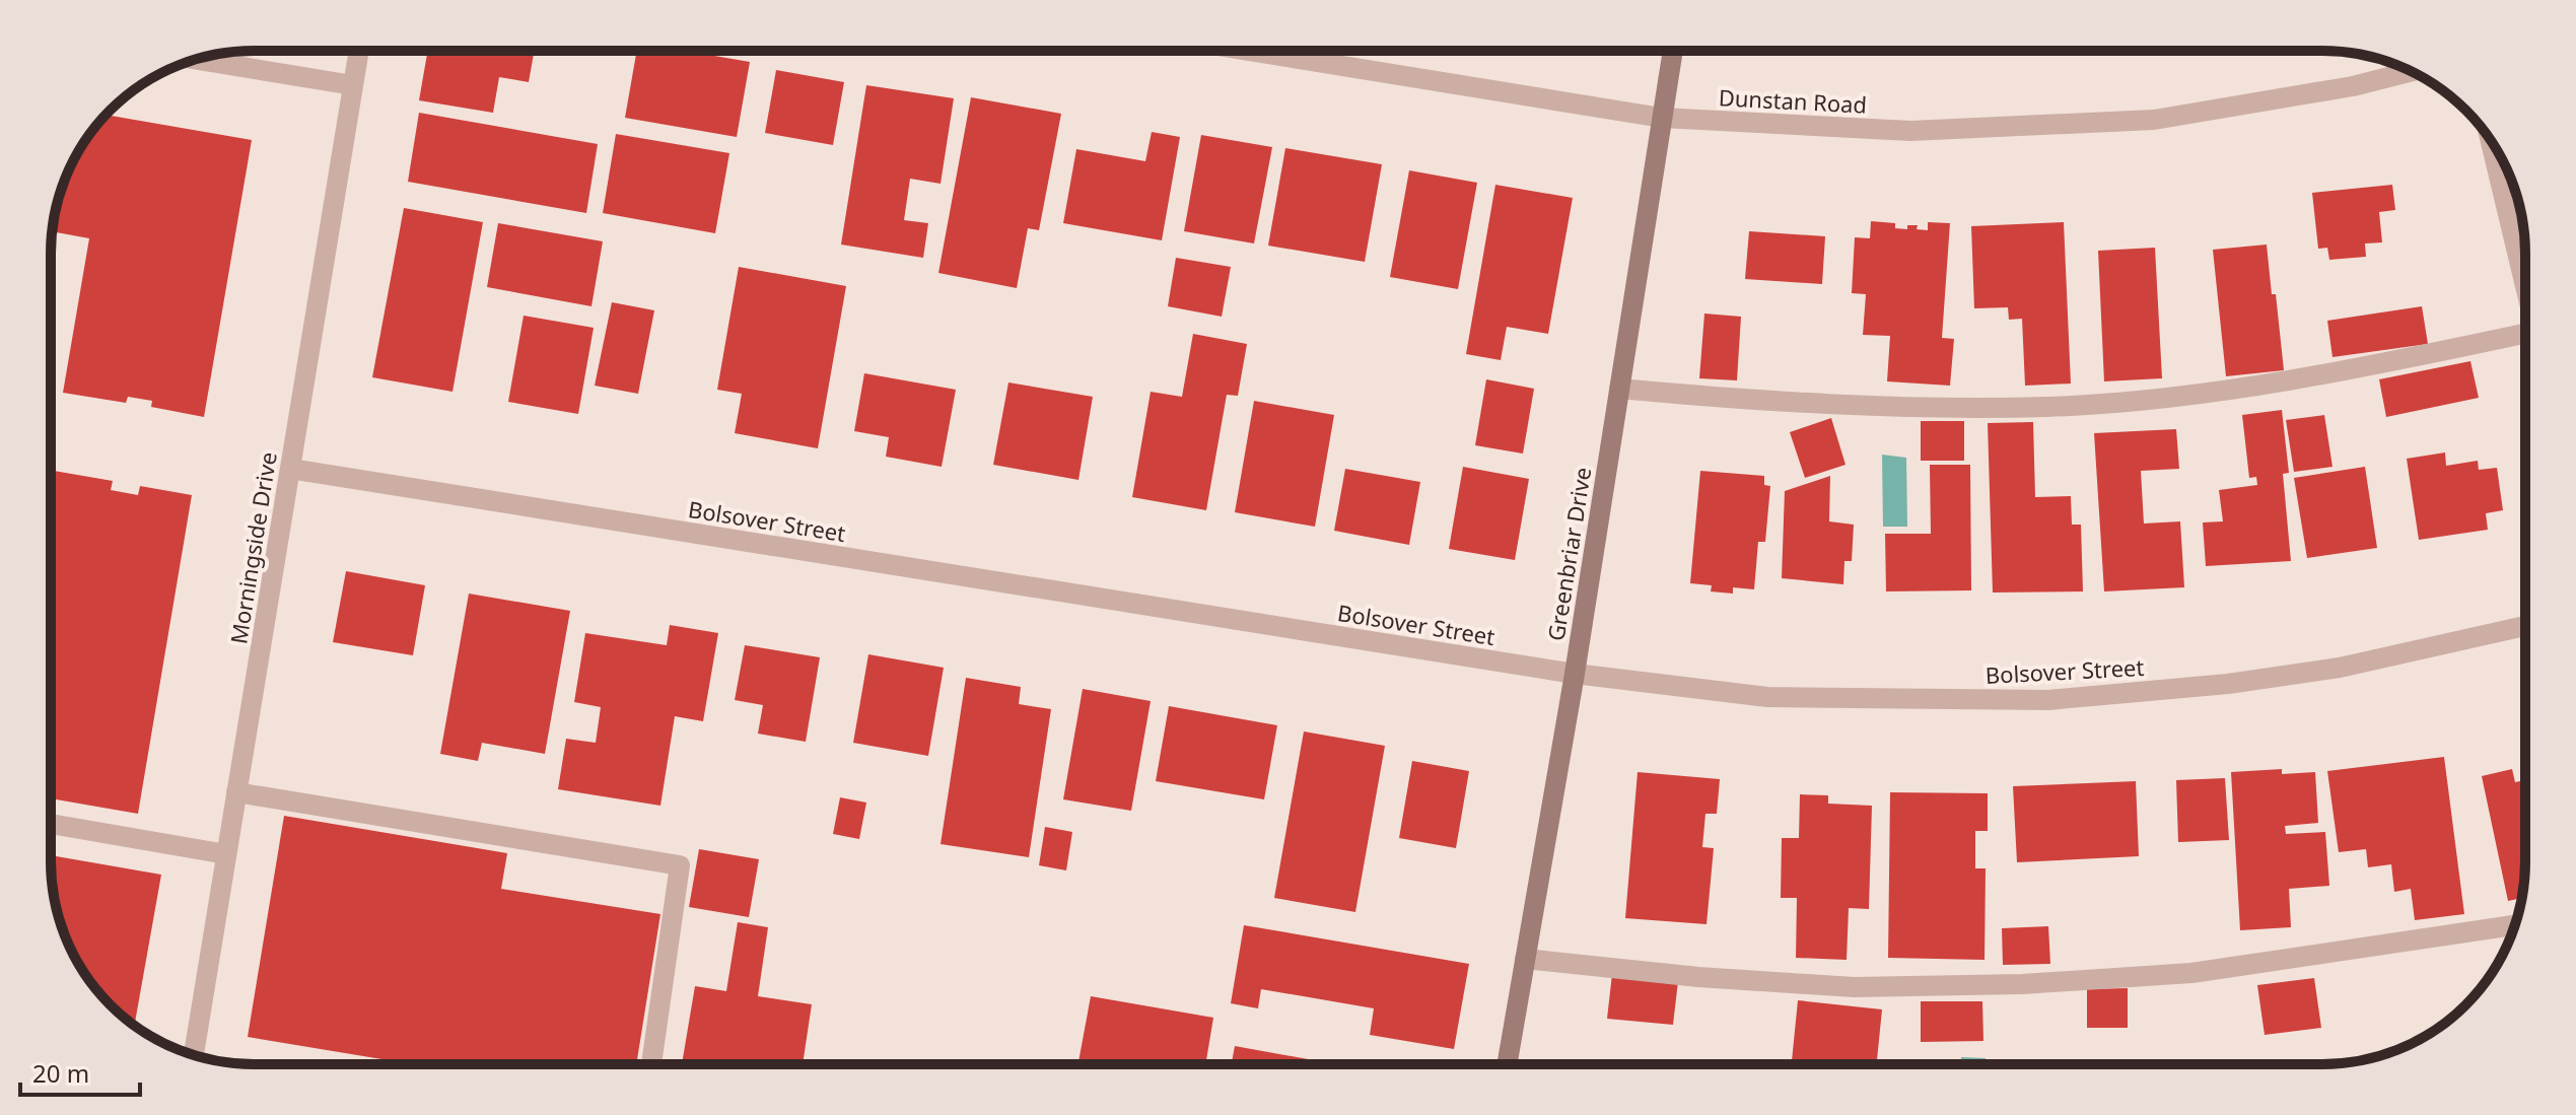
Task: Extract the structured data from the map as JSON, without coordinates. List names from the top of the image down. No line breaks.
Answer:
{"streets":{"main road":["Greenbriar Drive"],"street":["Dunstan Road","Bolsover Street","Morningside Drive"]},"crossings":[["Dunstan Road","Greenbriar Drive"],["Bolsover Street","Morningside Drive"],["Bolsover Street","Greenbriar Drive"]],"scale_bar":"20 m"}
